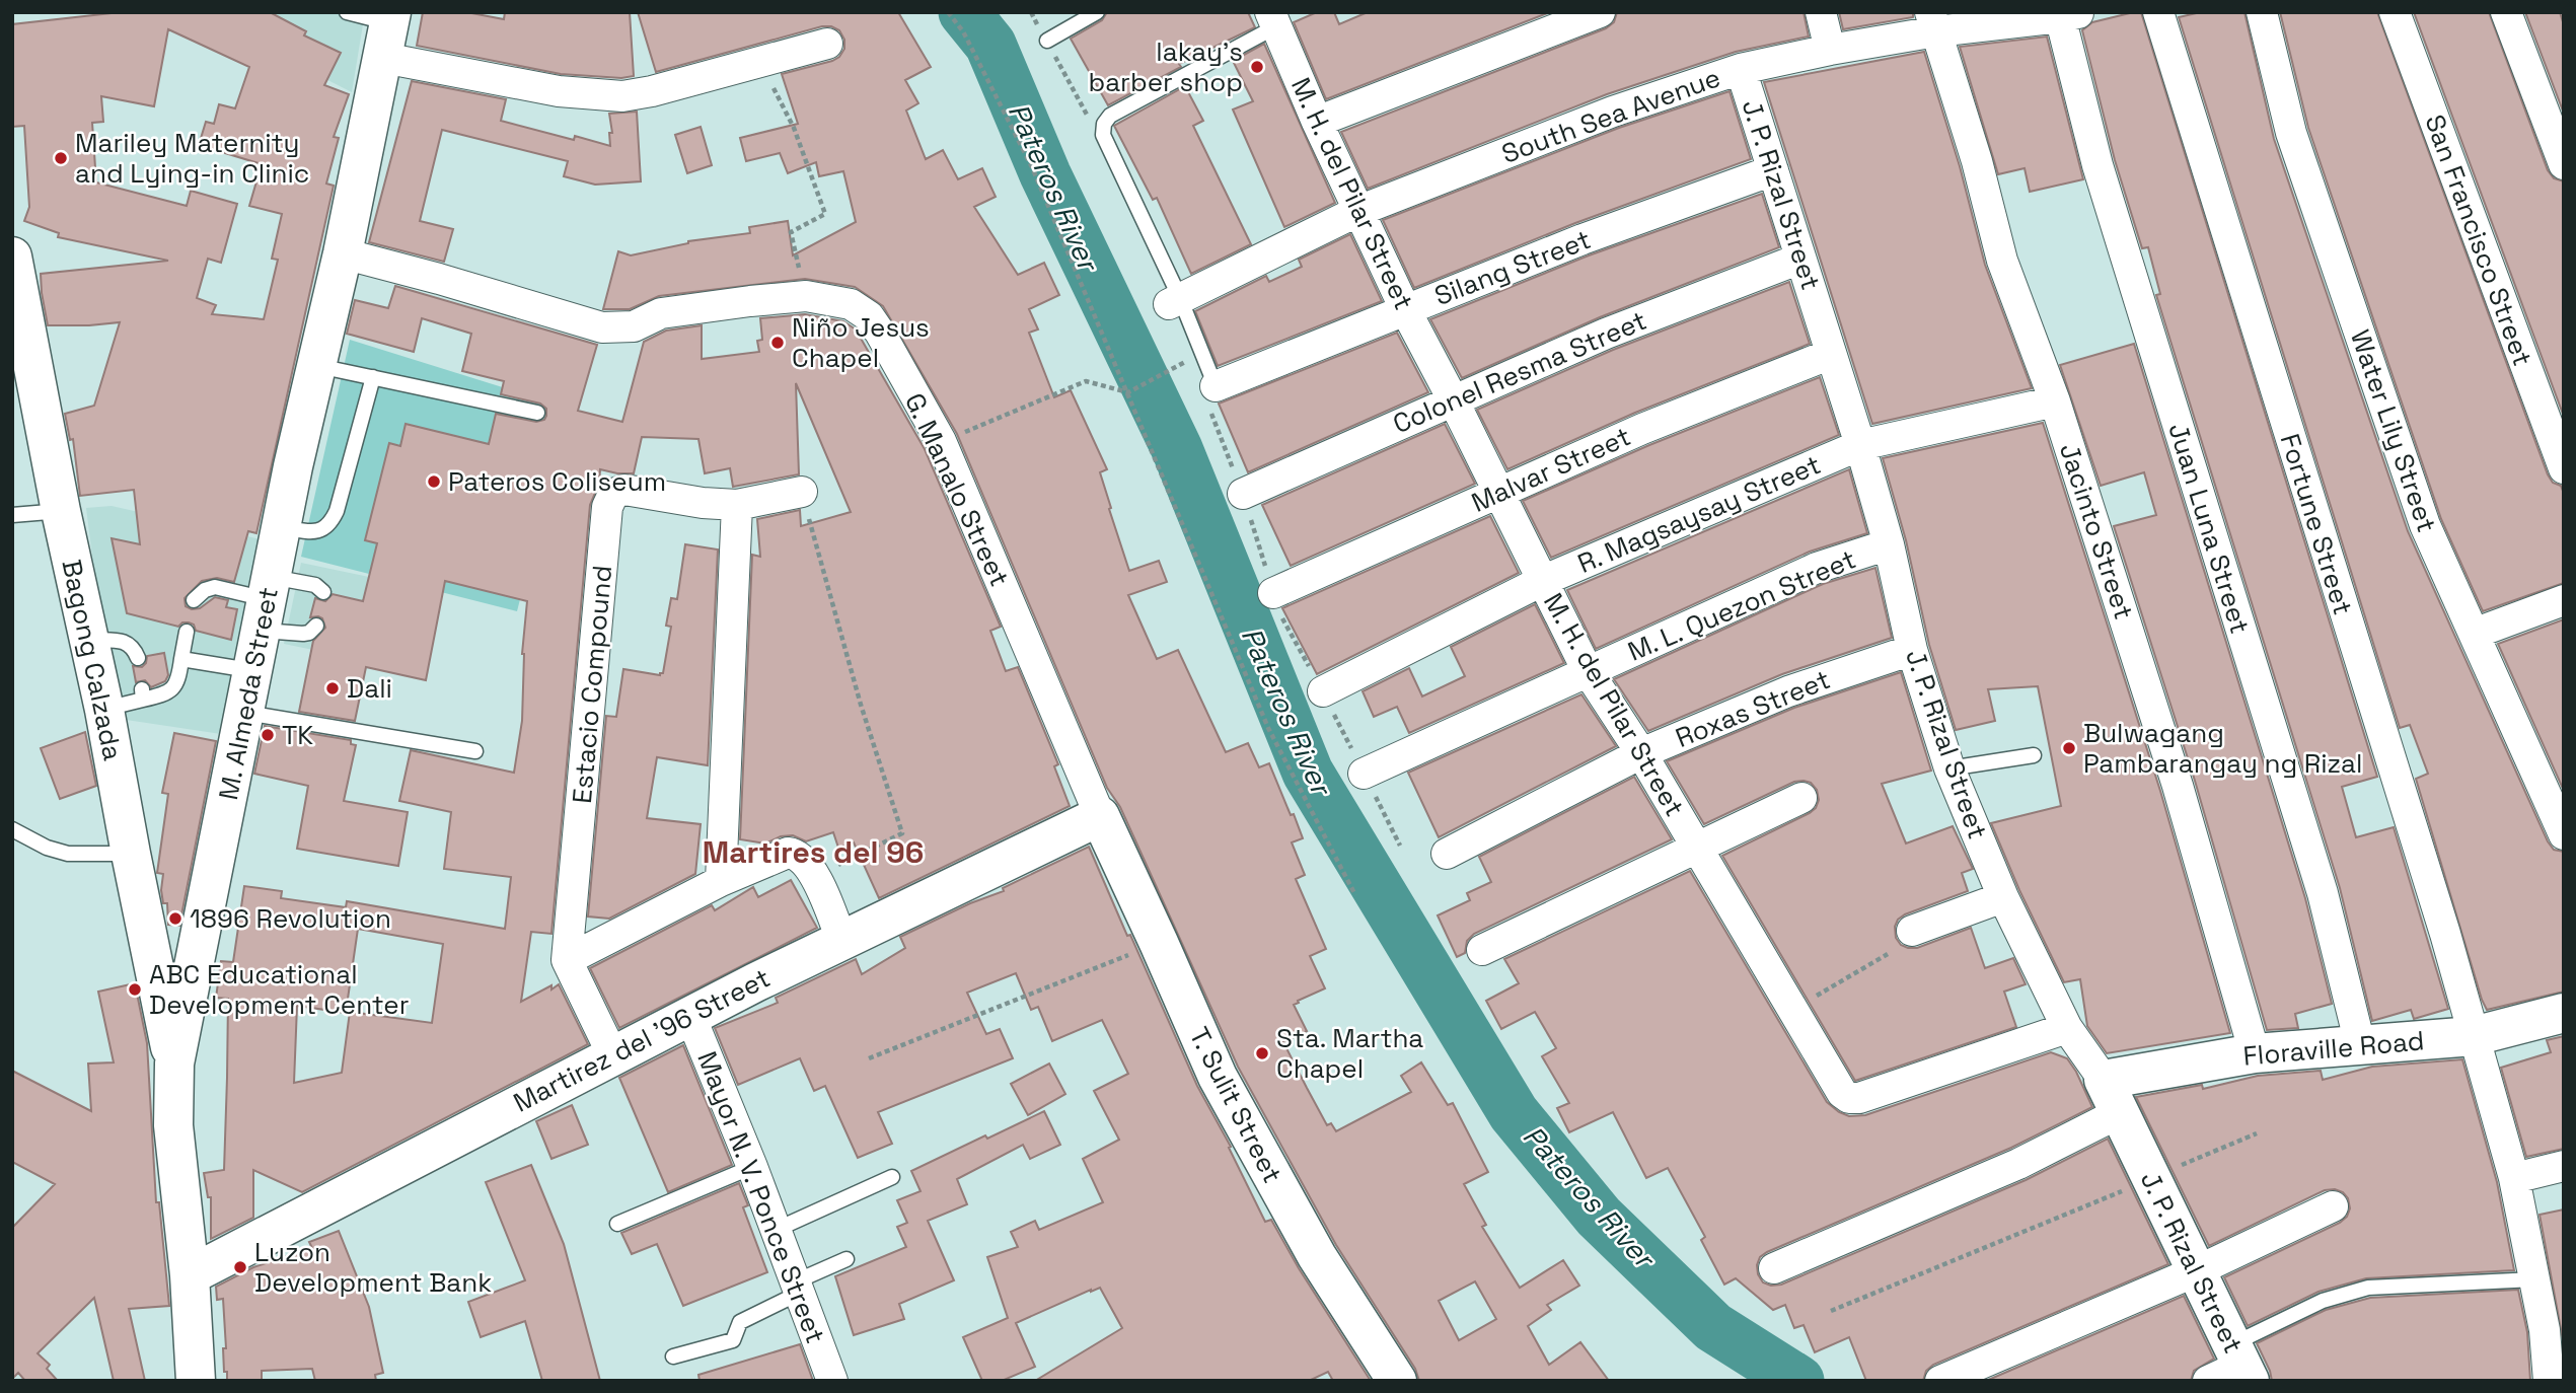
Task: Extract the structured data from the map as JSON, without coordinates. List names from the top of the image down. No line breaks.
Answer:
{"streets":{"street":["South Sea Avenue","M. H. del Pilar Street","J. P. Rizal Street","San Francisco Street","Silang Street","Colonel Resma Street","Water Lily Street","Malvar Street","G. Manalo Street","R. Magsaysay Street","Fortune Street","Juan Luna Street","Jacinto Street","M. L. Quezon Street","Bagong Calzada","Estacio Compound","M. Almeda Street","Roxas Street","Martirez del '96 Street","Floraville Road","T. Sulit Street","Mayor N. V. Ponce Street"]},"crossings":[["South Sea Avenue","M. H. del Pilar Street"],["South Sea Avenue","J. P. Rizal Street"],["South Sea Avenue","Juan Luna Street"],["South Sea Avenue","Jacinto Street"],["M. H. del Pilar Street","J. P. Rizal Street"],["M. H. del Pilar Street","Silang Street"],["M. H. del Pilar Street","Colonel Resma Street"],["M. H. del Pilar Street","Malvar Street"],["M. H. del Pilar Street","R. Magsaysay Street"],["M. H. del Pilar Street","M. L. Quezon Street"],["M. H. del Pilar Street","Roxas Street"],["J. P. Rizal Street","Silang Street"],["J. P. Rizal Street","Colonel Resma Street"],["J. P. Rizal Street","Malvar Street"],["J. P. Rizal Street","R. Magsaysay Street"],["J. P. Rizal Street","M. L. Quezon Street"],["J. P. Rizal Street","Roxas Street"],["J. P. Rizal Street","Floraville Road"],["G. Manalo Street","M. Almeda Street"],["G. Manalo Street","Martirez del '96 Street"],["G. Manalo Street","T. Sulit Street"],["R. Magsaysay Street","Jacinto Street"],["Fortune Street","Floraville Road"],["Juan Luna Street","Floraville Road"],["Jacinto Street","Floraville Road"],["Bagong Calzada","M. Almeda Street"],["M. Almeda Street","Martirez del '96 Street"],["Martirez del '96 Street","T. Sulit Street"],["Martirez del '96 Street","Mayor N. V. Ponce Street"]],"districts":["Martires del 96"],"water":["Pateros River"],"places":["lakay's barber shop","Mariley Maternity and Lying-in Clinic","Niño Jesus Chapel","Pateros Coliseum","Dali","TK","Bulwagang Pambarangay ng Rizal","1896 Revolution","ABC Educational Development Center","Sta. Martha Chapel","Luzon Development Bank"]}
